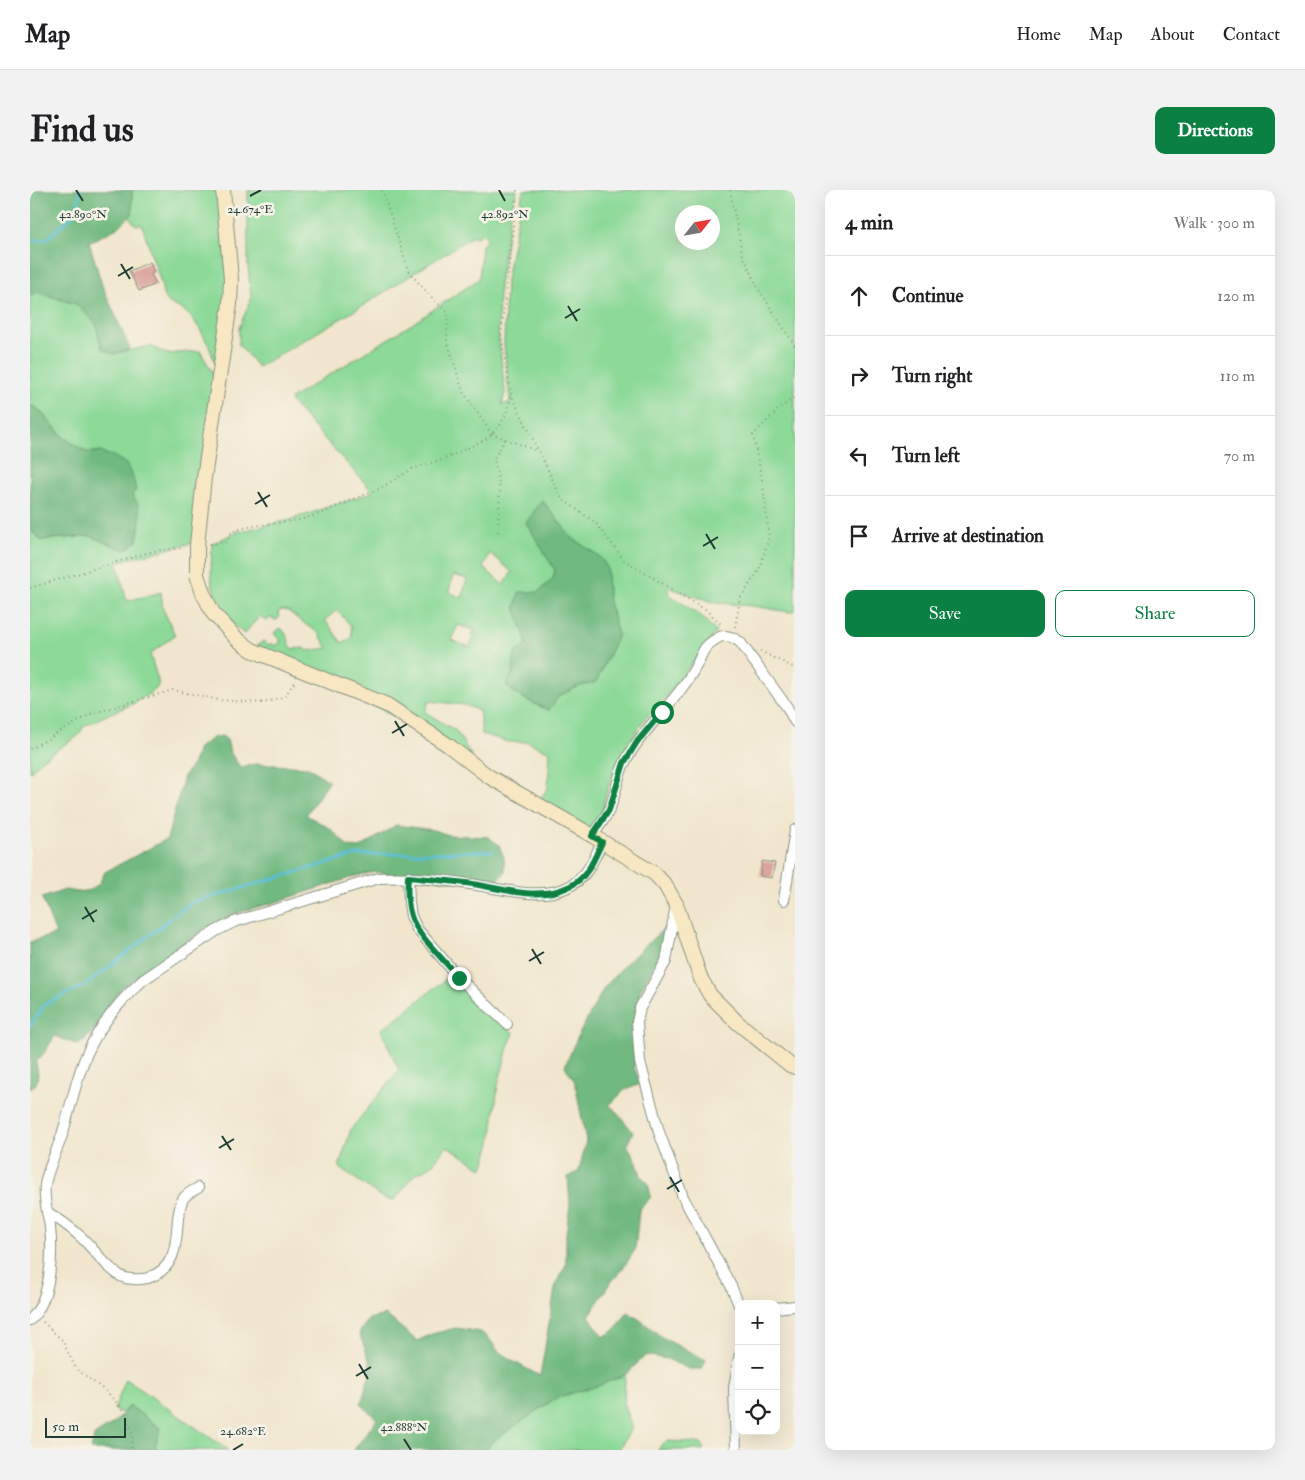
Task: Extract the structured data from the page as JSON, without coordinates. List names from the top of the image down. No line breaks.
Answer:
{"scale_bar":"50 m","north":"top right","page":{"header":"Map","nav":["Home","Map","About","Contact"],"buttons":["Directions",["Save","Share"]],"title":"Find us","heading":["4 min","Walk · 300 m"],"list":[["Continue","120 m"],["Turn right","110 m"],["Turn left","70 m"],"Arrive at destination"],"map_buttons":["+","−"],"scale":"50 m"},"coordinates":["24.674°E","42.890°N","42.892°N","42.888°N","24.682°E"]}
